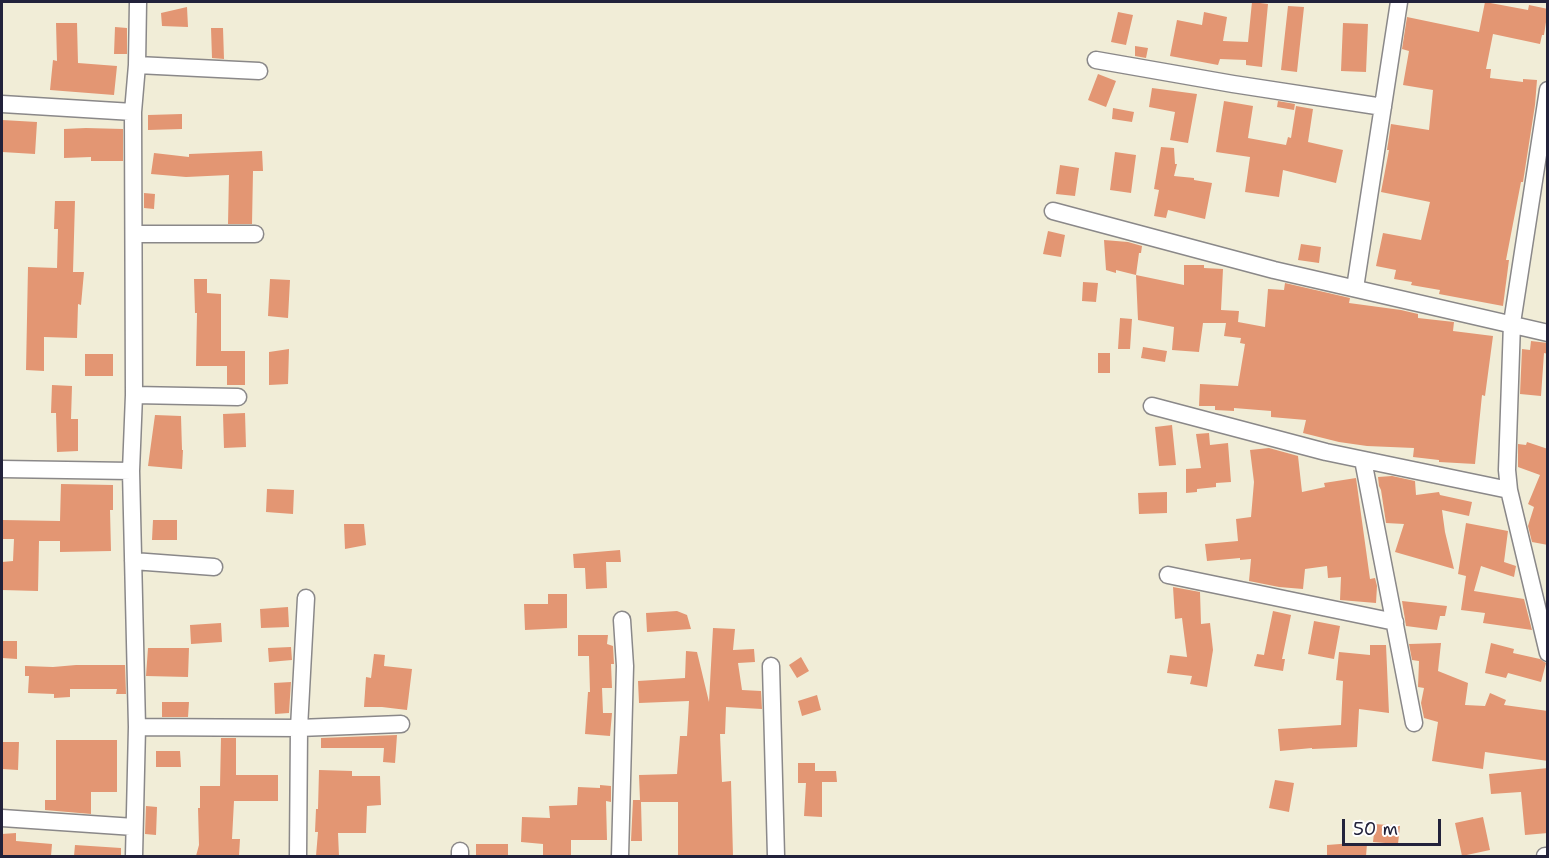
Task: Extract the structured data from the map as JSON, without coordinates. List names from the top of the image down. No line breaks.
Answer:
{"scale_bar":"50 m"}
